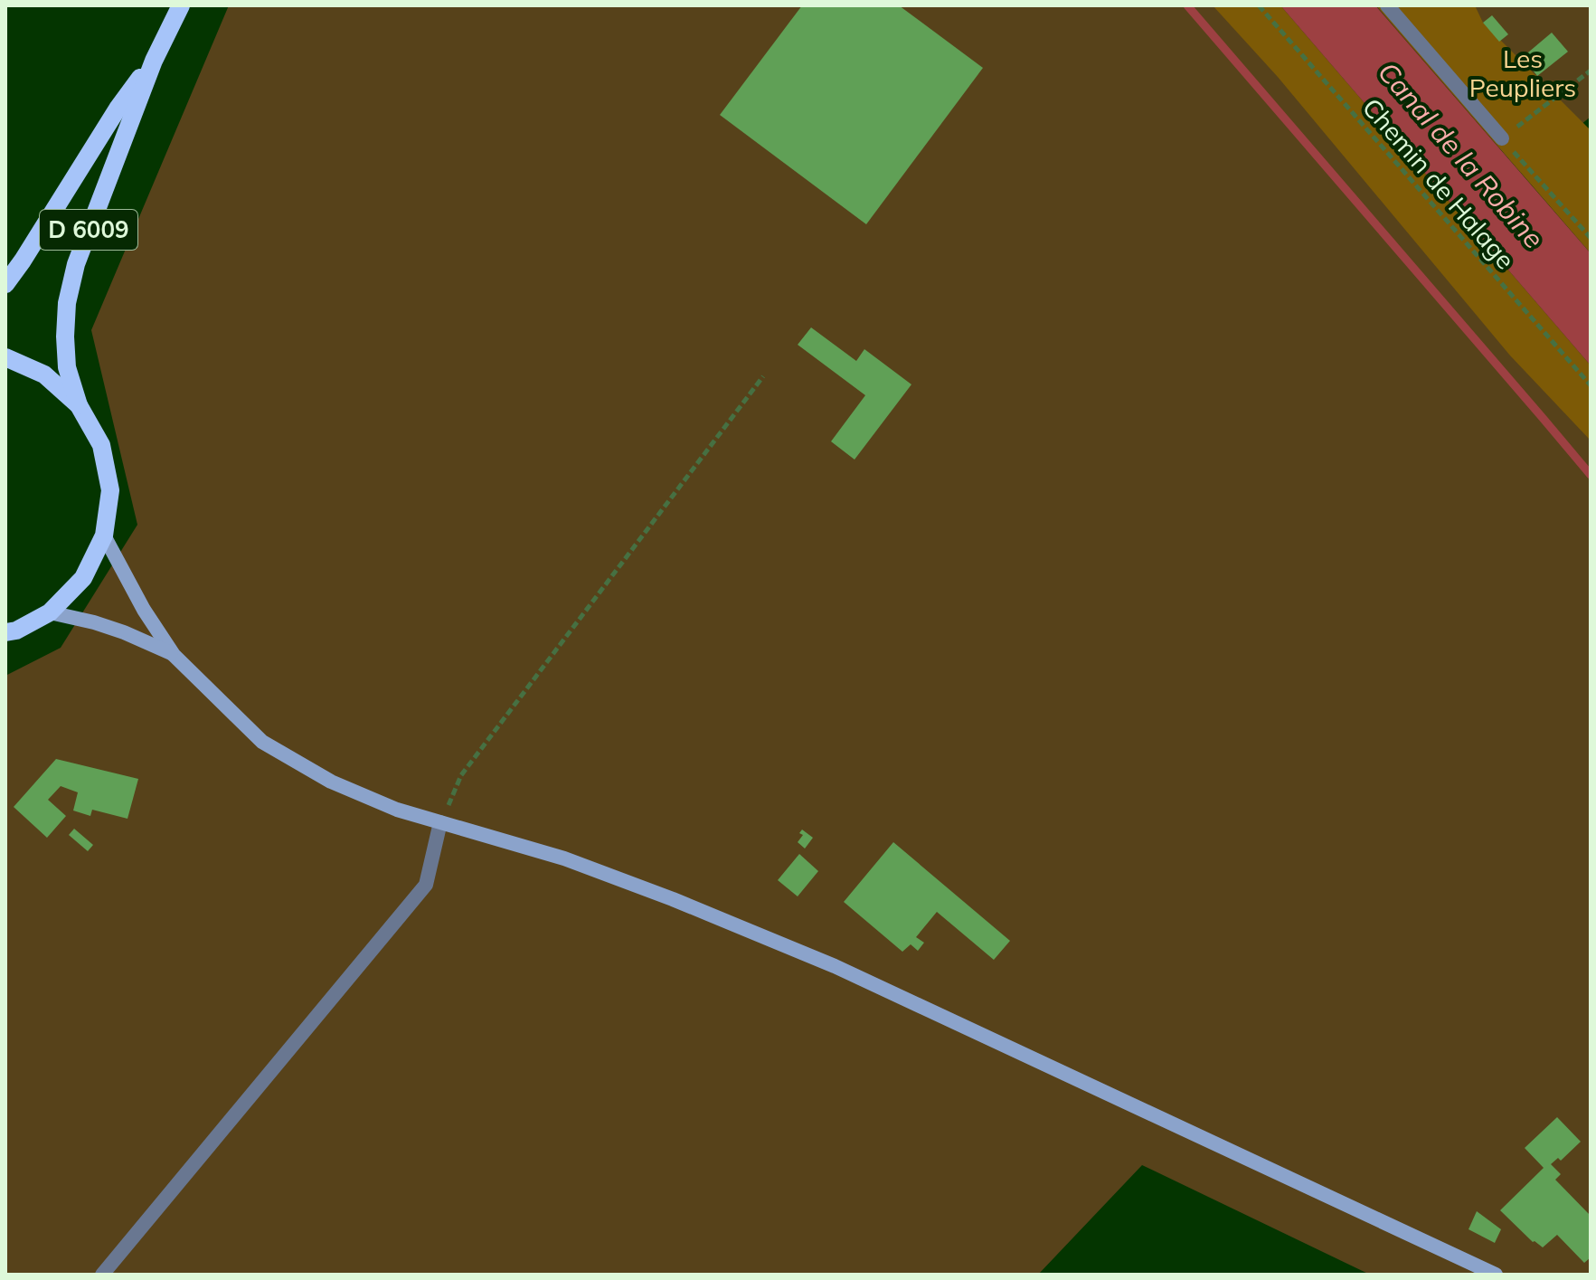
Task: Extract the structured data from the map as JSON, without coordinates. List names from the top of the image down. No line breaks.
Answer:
{"streets":{"main road":["D 6009"],"path":["Chemin de Halage"]},"water":["Canal de la Robine"],"parks":["Les Peupliers"]}
